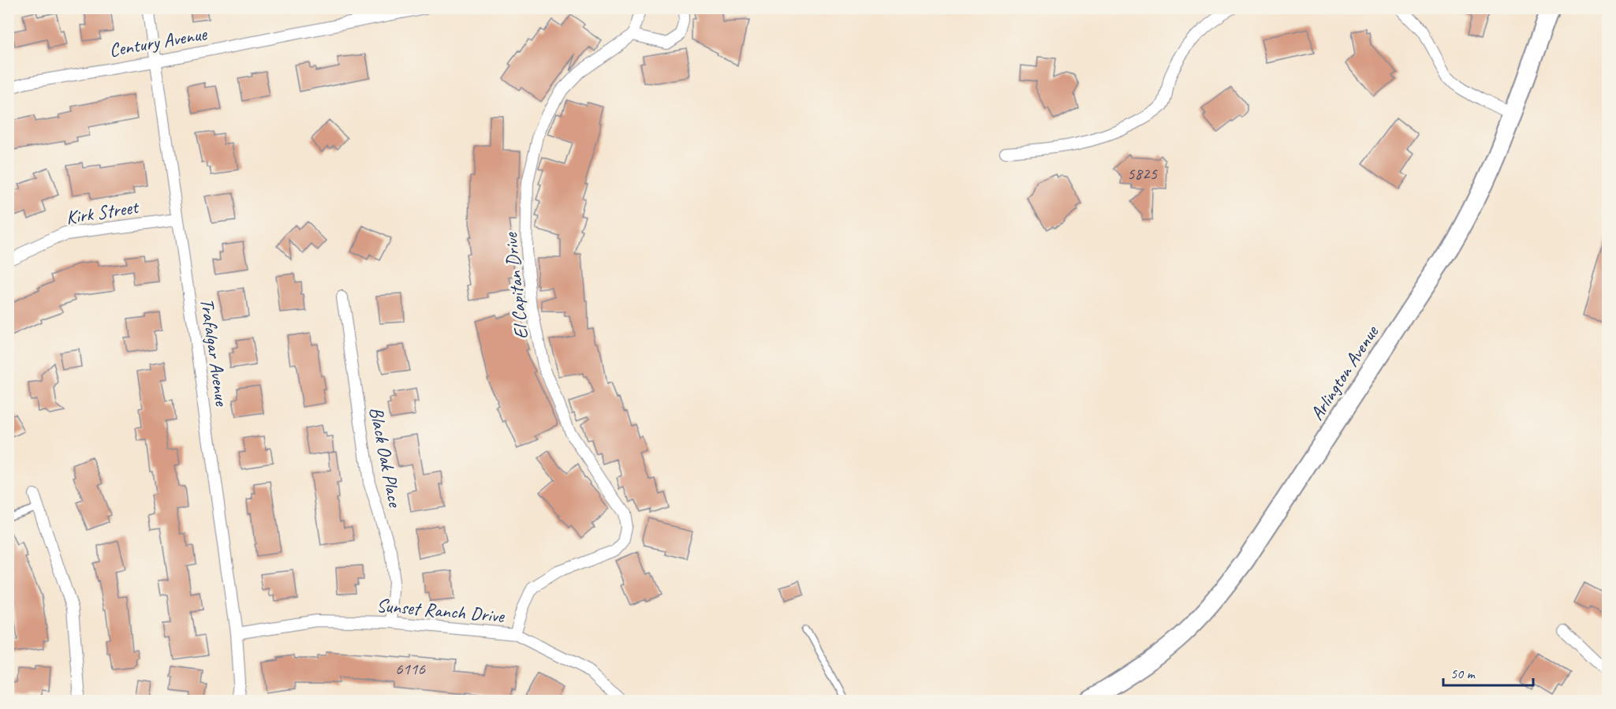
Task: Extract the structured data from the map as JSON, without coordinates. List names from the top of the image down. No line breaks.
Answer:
{"streets":{"main road":["Arlington Avenue"],"street":["Century Avenue","Kirk Street","El Capitan Drive","Trafalgar Avenue","Black Oak Place","Sunset Ranch Drive"]},"crossings":[["Century Avenue","Trafalgar Avenue"],["Kirk Street","Trafalgar Avenue"],["El Capitan Drive","Sunset Ranch Drive"],["Trafalgar Avenue","Sunset Ranch Drive"],["Black Oak Place","Sunset Ranch Drive"]],"house_numbers":["5825","6116"],"scale_bar":"50 m"}
